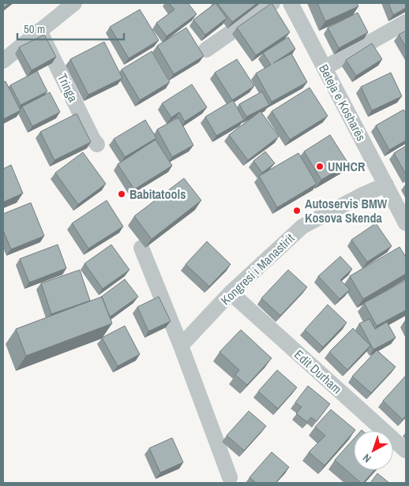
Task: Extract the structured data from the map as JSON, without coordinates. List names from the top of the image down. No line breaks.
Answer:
{"streets":{"street":["Tringa","Beteja e Kosharës","Kongresi i Manastirit","Edit Durham"]},"crossings":[["Beteja e Kosharës","Kongresi i Manastirit"],["Kongresi i Manastirit","Edit Durham"]],"places":["UNHCR","Babitatools","Autoservis BMW Kosova Skenda"],"scale_bar":"50 m","north":"bottom left"}
